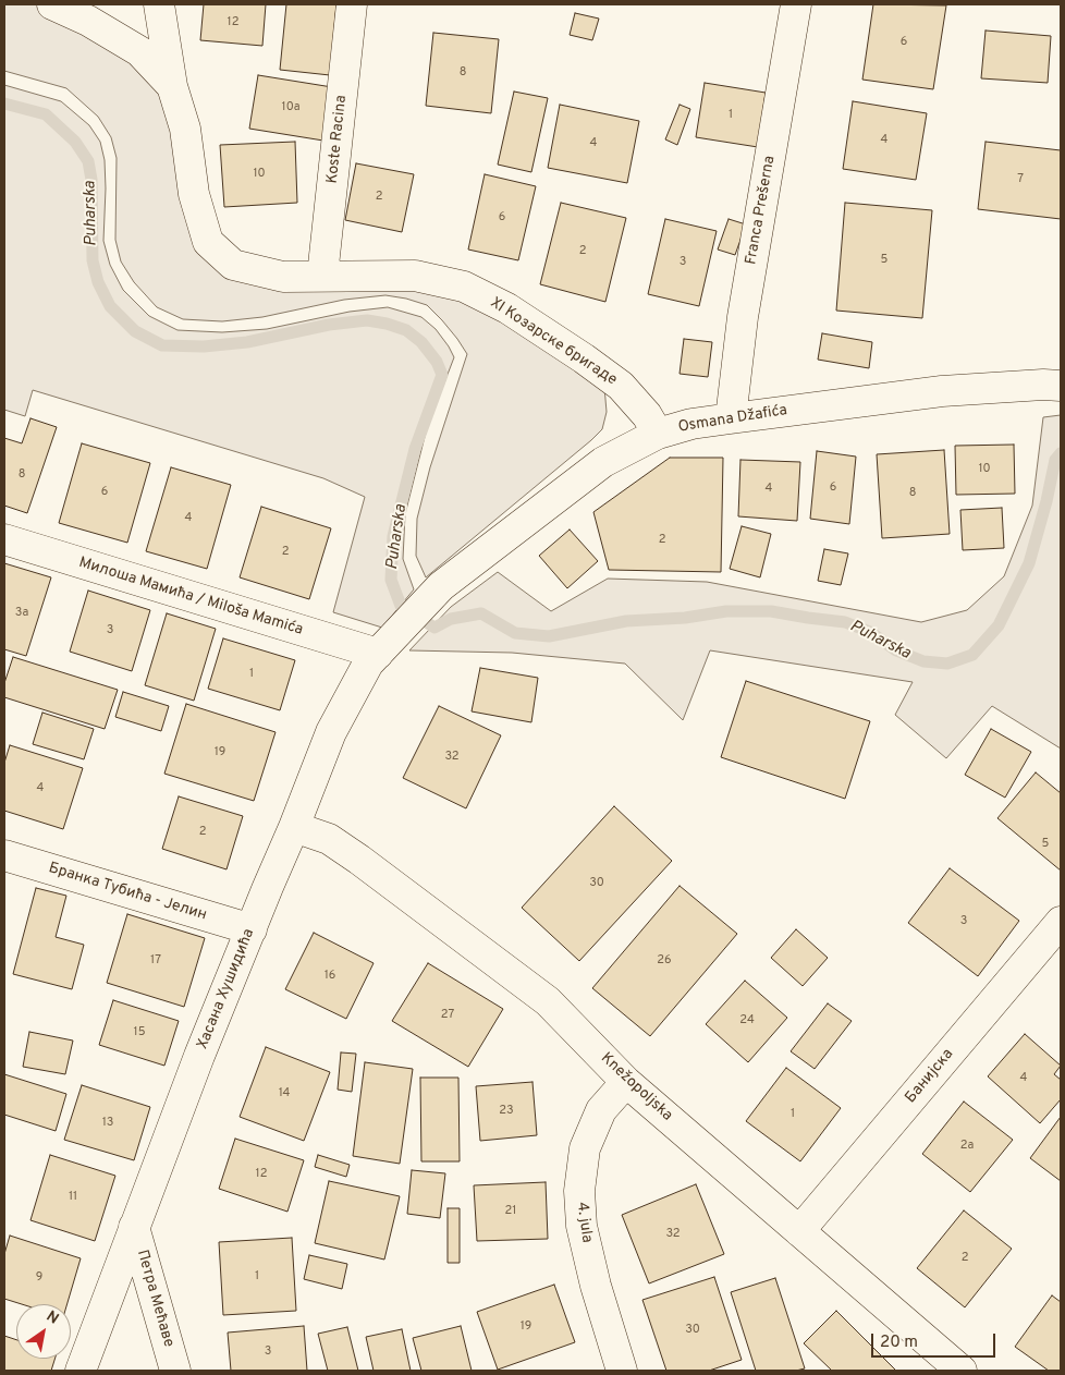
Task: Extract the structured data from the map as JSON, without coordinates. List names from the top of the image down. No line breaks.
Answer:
{"streets":{"street":["Koste Racina","Franca Prešerna","XI Козарске бригаде","Osmana Džafića","Милоша Мамића / Miloša Mamića","Бранка Тубића - Јелин","Хасана Хушидића","Банијска","Knežopoljska","4. jula","Петра Мећаве"]},"crossings":[["Koste Racina","XI Козарске бригаде"],["Franca Prešerna","Osmana Džafića"],["XI Козарске бригаде","Osmana Džafića"],["Osmana Džafića","Хасана Хушидића"],["Милоша Мамића / Miloša Mamića","Хасана Хушидића"],["Бранка Тубића - Јелин","Хасана Хушидића"],["Хасана Хушидића","Knežopoljska"],["Хасана Хушидића","Петра Мећаве"],["Банијска","Knežopoljska"],["Knežopoljska","4. jula"]],"water":["Puharska"],"house_numbers":["12","6","8","10a","1","4","4","10","7","2","6","2","5","3","10","8","6","4","6","8","4","2","2","3a","3","1","19","32","4","2","5","30","3","17","26","16","27","24","15","4","14","23","1","13","2a","12","11","21","32","2","1","9","19","30","3"],"scale_bar":"20 m","north":"top right"}
